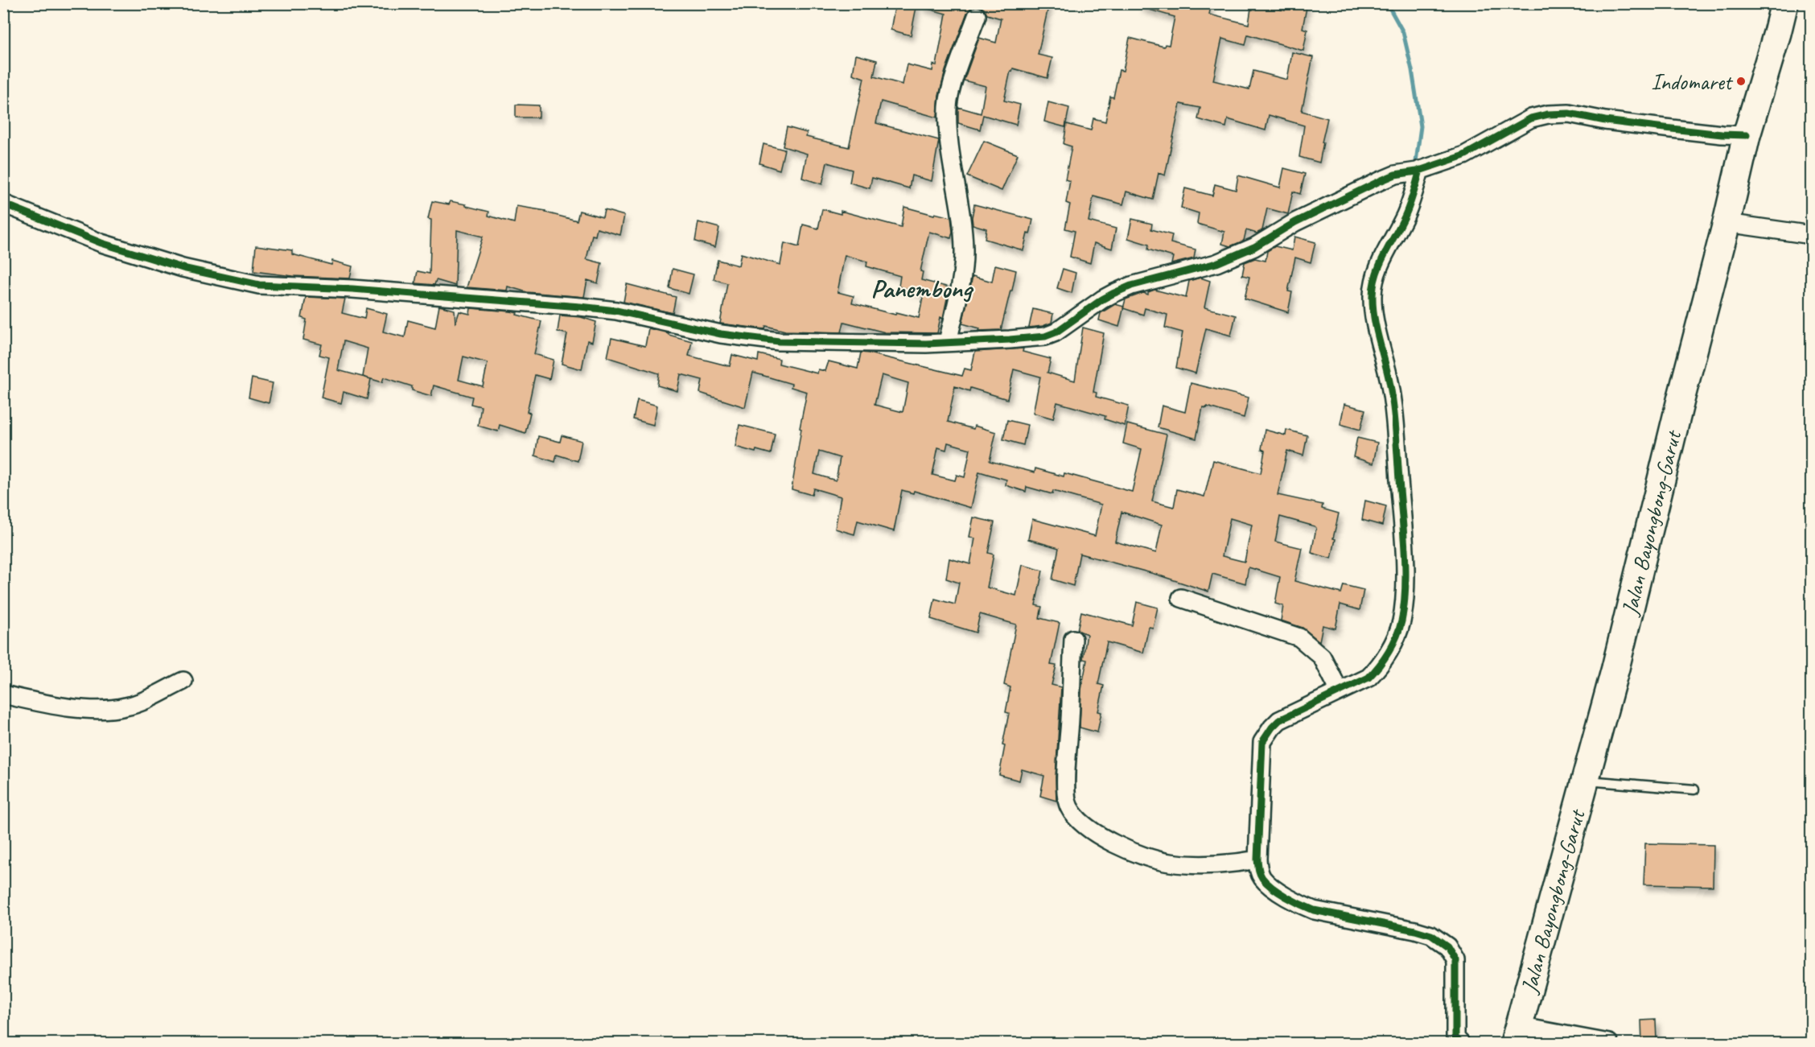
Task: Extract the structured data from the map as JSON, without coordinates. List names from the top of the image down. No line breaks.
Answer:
{"streets":{"main road":["Jalan Bayongbong-Garut"]},"districts":["Panembong"],"places":["Indomaret"]}
